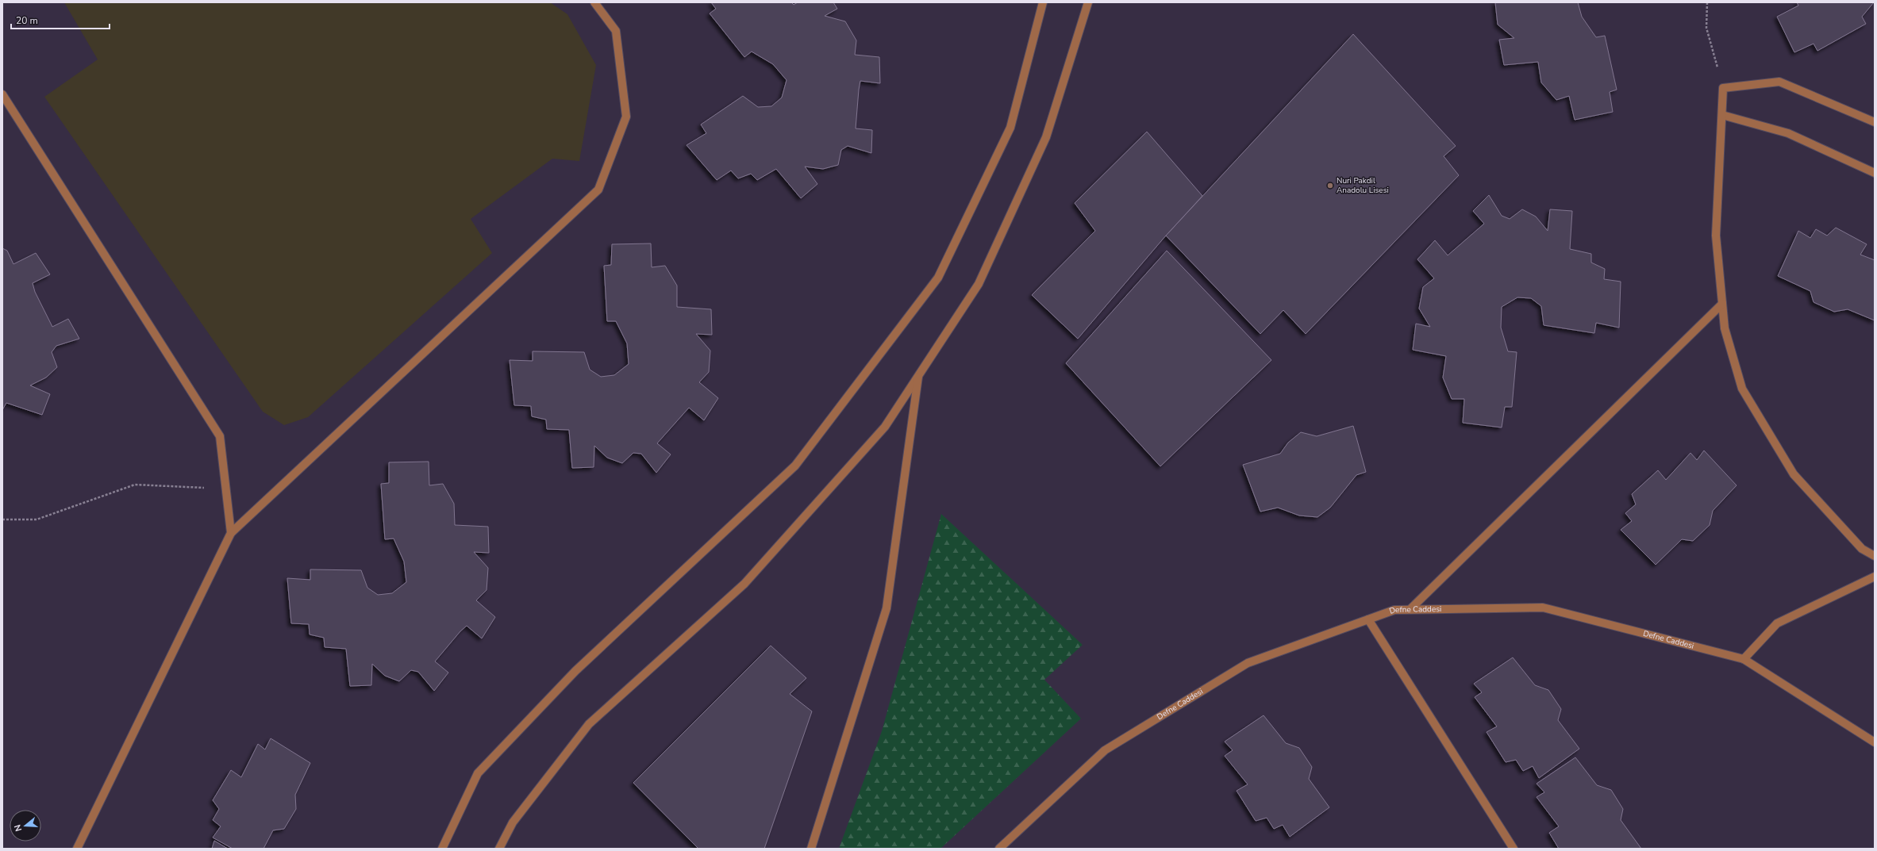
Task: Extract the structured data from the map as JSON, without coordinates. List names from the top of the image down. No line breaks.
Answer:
{"streets":{"street":["Defne Caddesi"]},"places":["Nuri Pakdil Anadolu Lisesi"],"scale_bar":"20 m","north":"left"}
